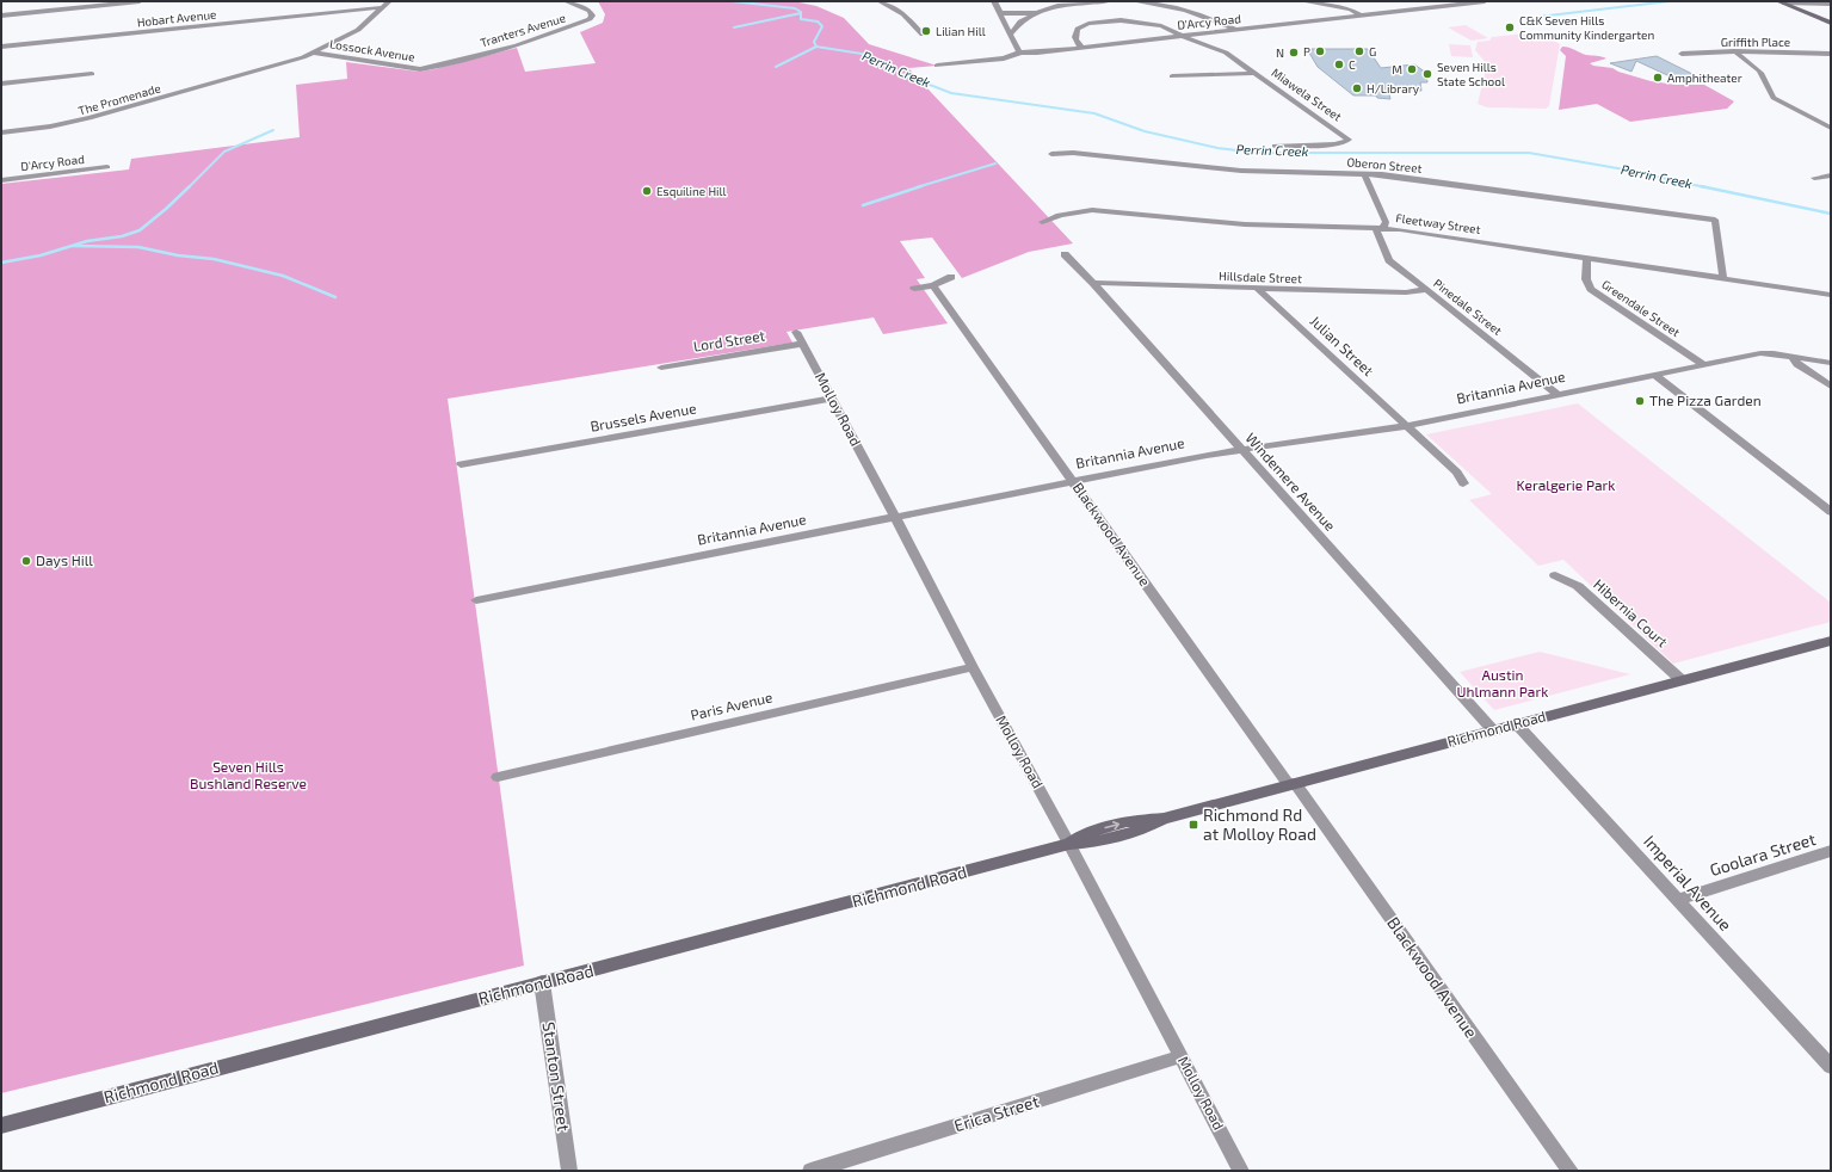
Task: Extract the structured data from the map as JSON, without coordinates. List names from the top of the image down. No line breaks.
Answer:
{"streets":{"main road":["Richmond Road"],"street":["Hobart Avenue","D'Arcy Road","Tranters Avenue","Griffith Place","Lossock Avenue","Miawela Street","The Promenade","Oberon Street","Fleetway Street","Hillsdale Street","Pinedale Street","Greendale Street","Lord Street","Julian Street","Britannia Avenue","Molloy Road","Brussels Avenue","Windemere Avenue","Blackwood Avenue","Hibernia Court","Paris Avenue","Goolara Street","Imperial Avenue","Stanton Street","Erica Street"]},"crossings":[["Hobart Avenue","The Promenade"],["D'Arcy Road","Miawela Street"],["Tranters Avenue","Lossock Avenue"],["Lossock Avenue","The Promenade"],["Oberon Street","Fleetway Street"],["Oberon Street","Pinedale Street"],["Fleetway Street","Pinedale Street"],["Fleetway Street","Greendale Street"],["Hillsdale Street","Pinedale Street"],["Hillsdale Street","Julian Street"],["Hillsdale Street","Windemere Avenue"],["Pinedale Street","Britannia Avenue"],["Greendale Street","Britannia Avenue"],["Lord Street","Molloy Road"],["Julian Street","Britannia Avenue"],["Britannia Avenue","Molloy Road"],["Britannia Avenue","Windemere Avenue"],["Britannia Avenue","Blackwood Avenue"],["Molloy Road","Brussels Avenue"],["Molloy Road","Paris Avenue"],["Molloy Road","Richmond Road"],["Molloy Road","Erica Street"],["Windemere Avenue","Richmond Road"],["Blackwood Avenue","Richmond Road"],["Hibernia Court","Richmond Road"],["Richmond Road","Imperial Avenue"],["Richmond Road","Stanton Street"],["Goolara Street","Imperial Avenue"]],"water":["Perrin Creek"],"parks":["Keralgerie Park","Austin Uhlmann Park","Seven Hills Bushland Reserve"],"places":{"other":["C&K Seven Hills Community Kindergarten","Lilian Hill","P","G","N","C","M","Seven Hills State School","Amphitheater","H/Library","Esquiline Hill","The Pizza Garden","Days Hill"],"transit":["Richmond Rd at Molloy Road"]}}
